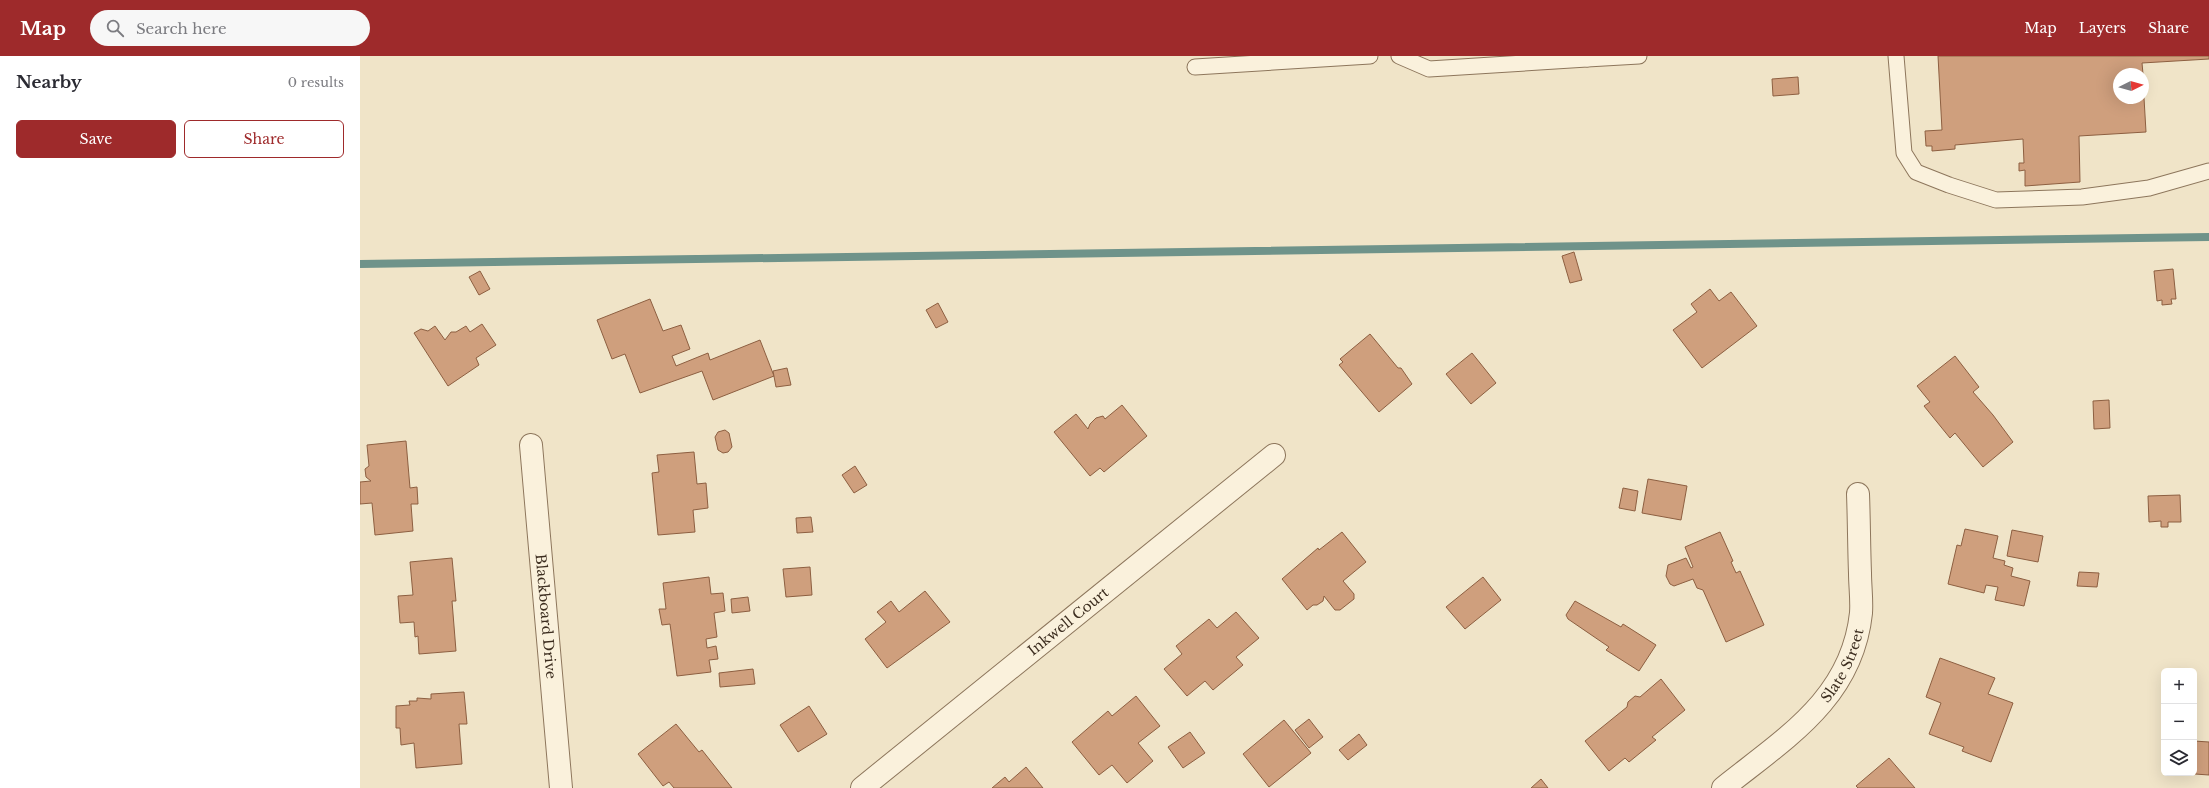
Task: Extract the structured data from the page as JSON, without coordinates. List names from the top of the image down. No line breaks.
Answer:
{"streets":{"street":["Blackboard Drive","Inkwell Court","Slate Street"]},"north":"right","page":{"header":"Map","search":"Search here","nav":["Map","Layers","Share"],"heading":["Nearby","0 results"],"buttons":["Save","Share"],"map_buttons":["+","−"]}}
